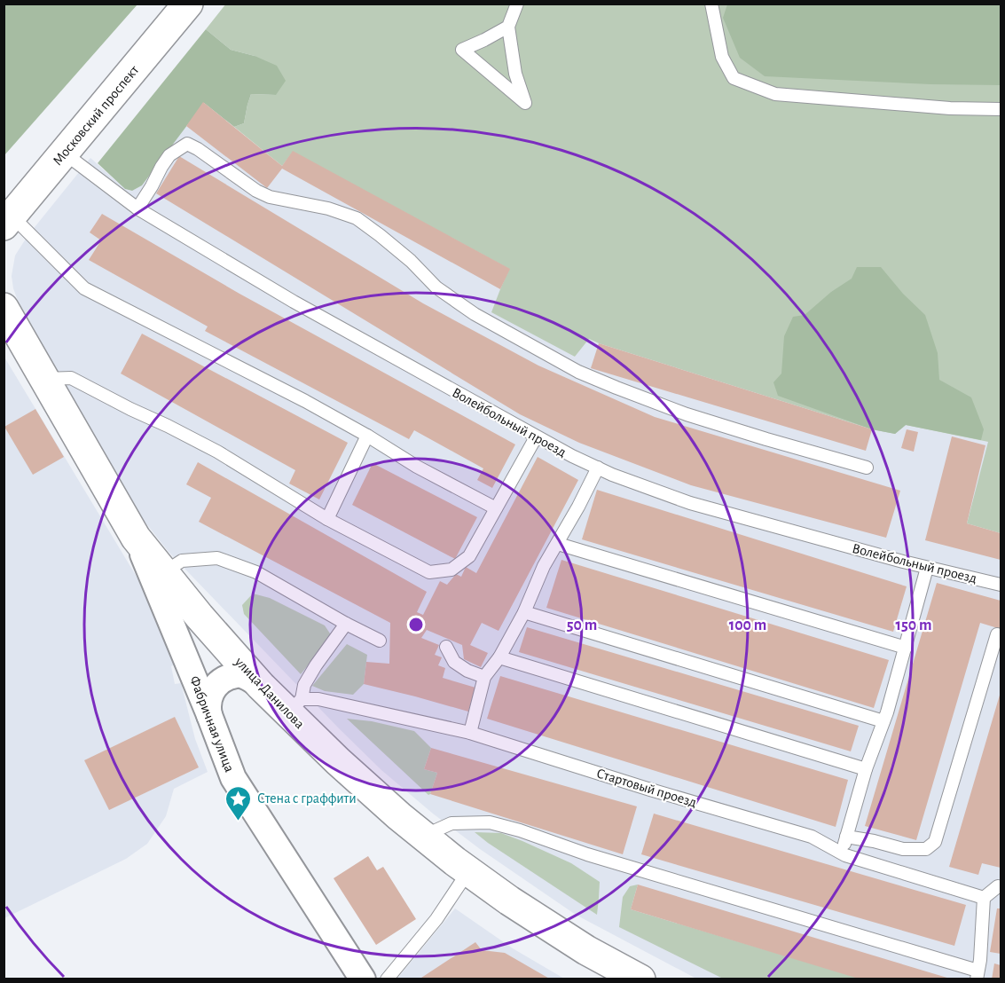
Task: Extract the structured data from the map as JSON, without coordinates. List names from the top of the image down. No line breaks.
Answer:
{"streets":{"street":["Московский проспект","улица Данилова","Фабричная улица"],"lane":["Волейбольный проезд","Стартовый проезд"]},"crossings":[["Московский проспект","Волейбольный проезд"],["улица Данилова","Фабричная улица"],["улица Данилова","Стартовый проезд"]],"places":{"place":["Стена с граффити"]},"rings":["50 m","100 m","150 m"]}
